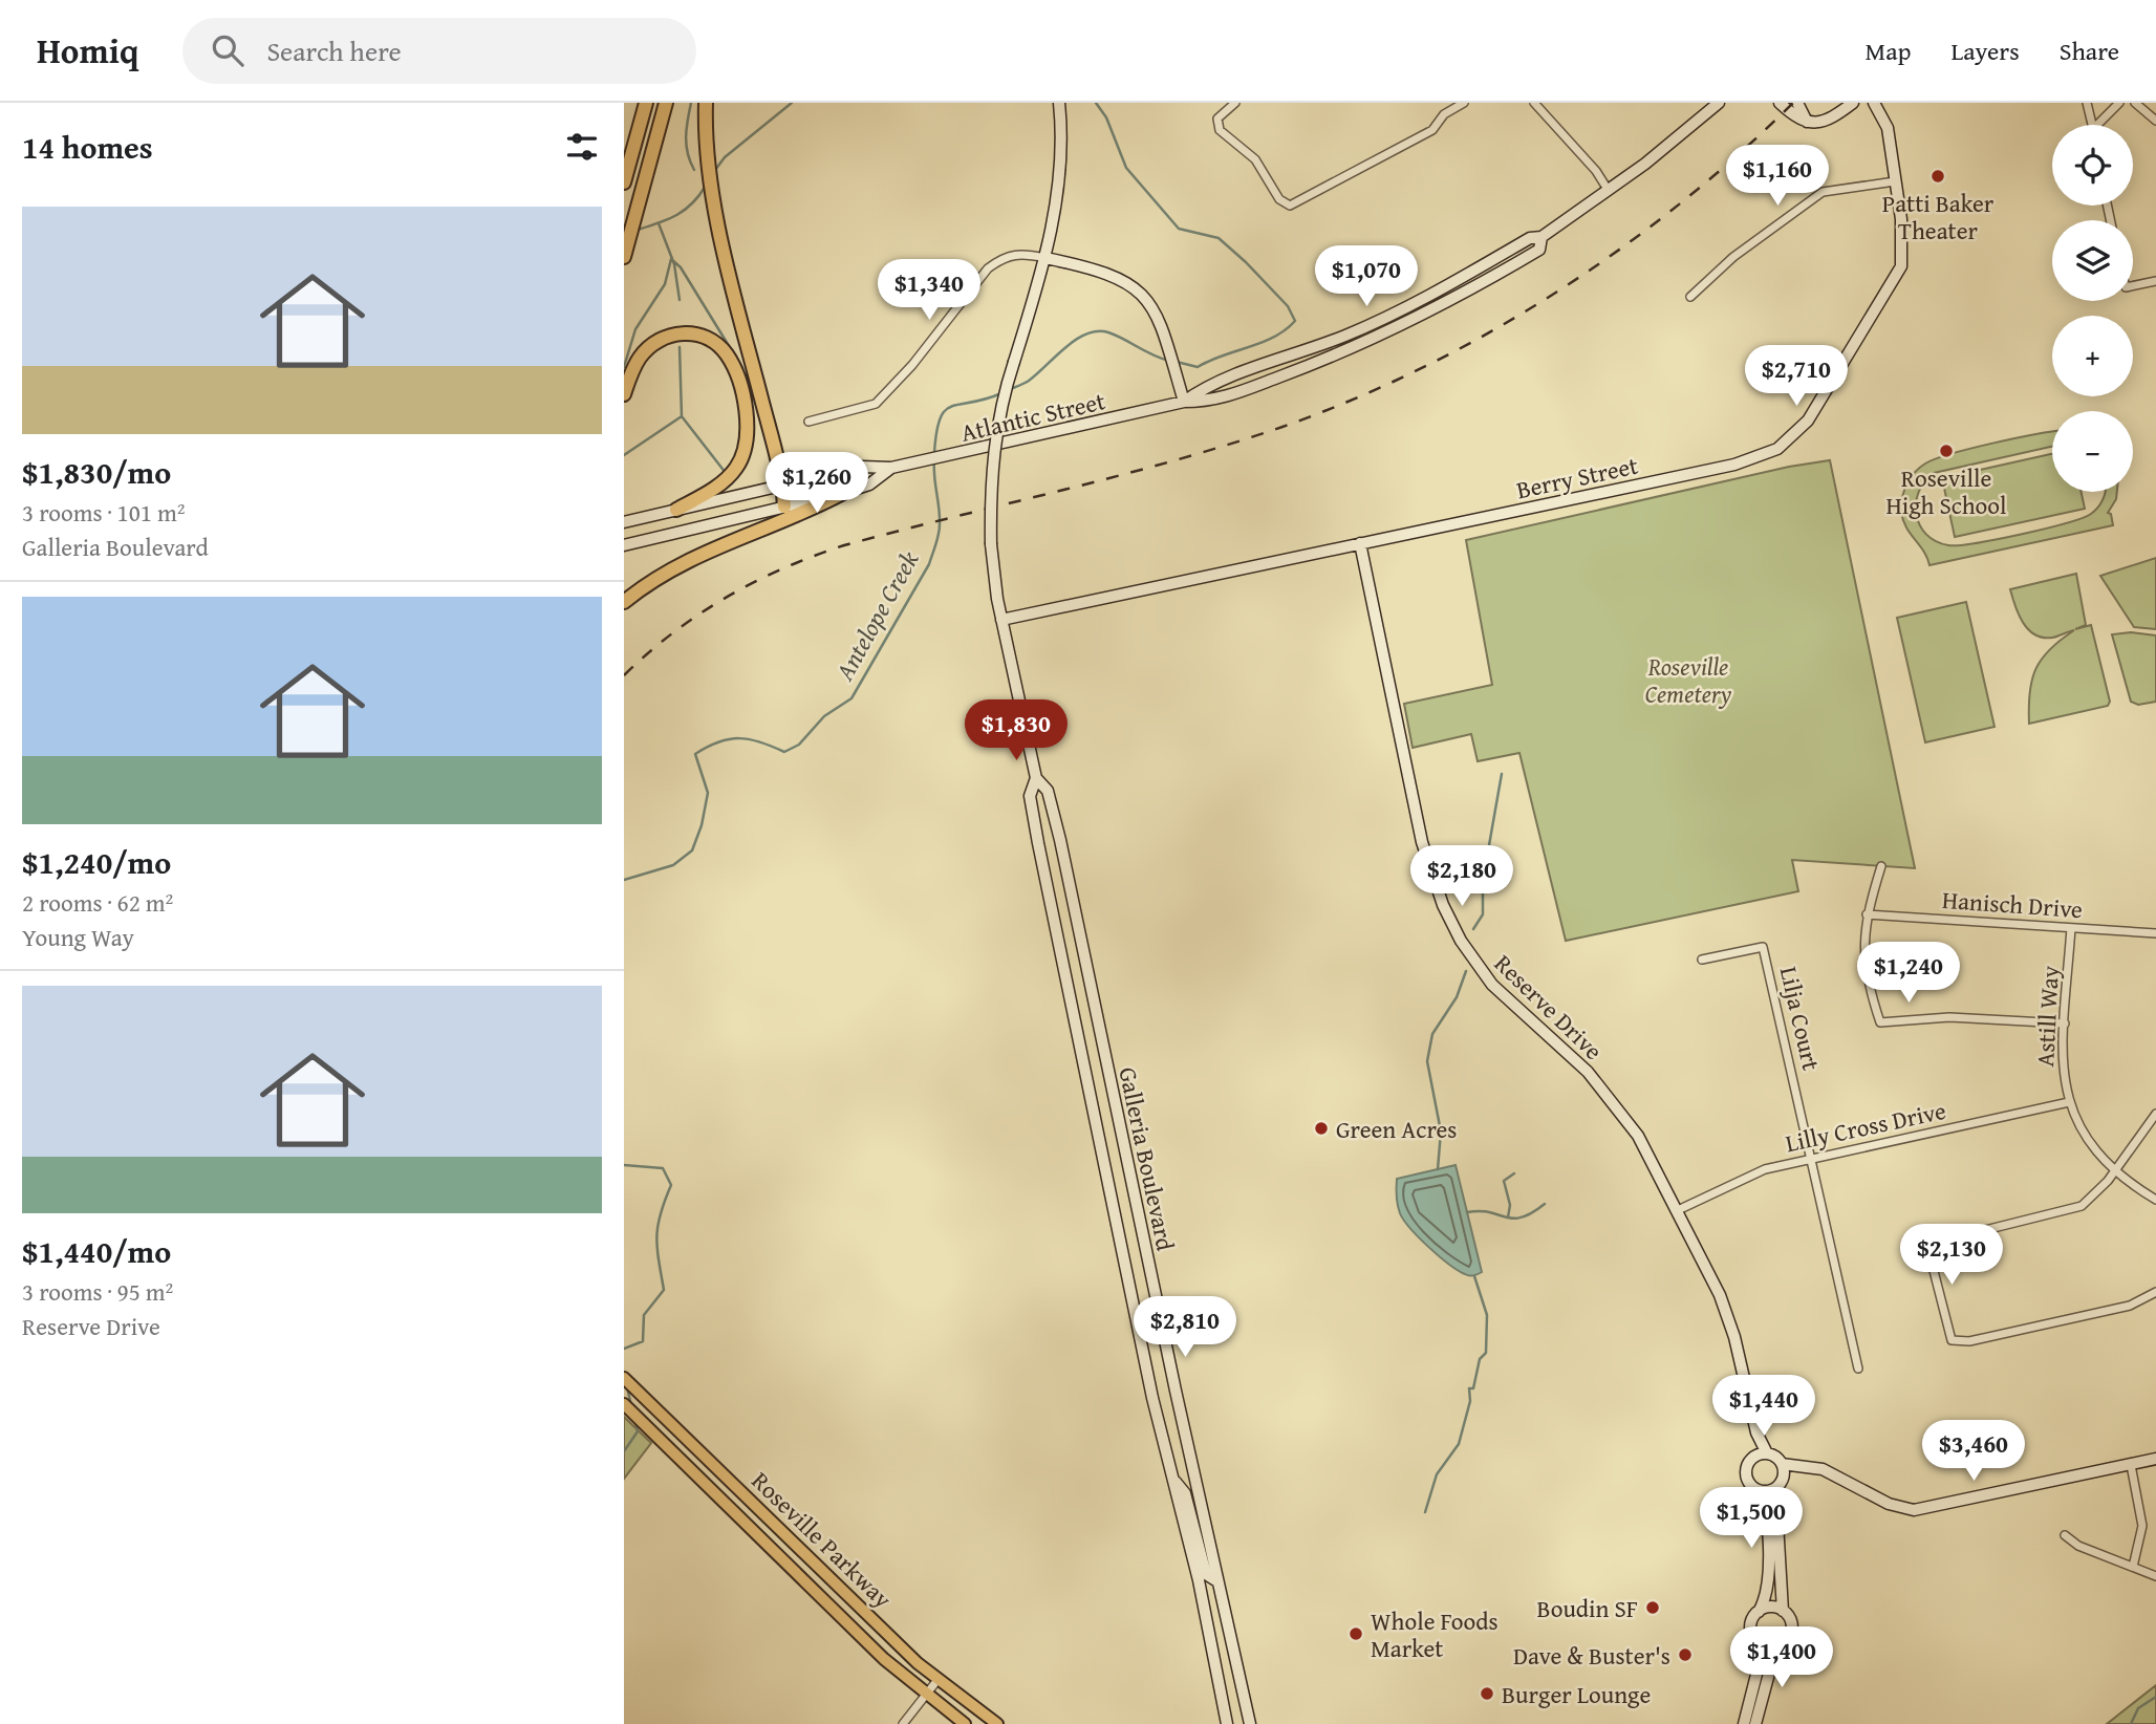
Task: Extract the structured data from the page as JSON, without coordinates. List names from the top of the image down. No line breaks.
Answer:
{"streets":{"main road":["Atlantic Street","Berry Street","Reserve Drive","Galleria Boulevard","Roseville Parkway"],"street":["Hanisch Drive","Astill Way","Lilja Court","Lilly Cross Drive"]},"crossings":[["Berry Street","Reserve Drive"],["Berry Street","Galleria Boulevard"],["Hanisch Drive","Astill Way"],["Reserve Drive","Lilly Cross Drive"],["Astill Way","Lilly Cross Drive"],["Lilja Court","Lilly Cross Drive"]],"water":["Antelope Creek"],"parks":["Roseville Cemetery"],"places":["Patti Baker Theater","Roseville High School","Green Acres","Boudin SF","Whole Foods Market","Dave & Buster's","Burger Lounge"],"page":{"header":"Homiq","search":"Search here","nav":["Map","Layers","Share"],"heading":"14 homes","map_buttons":["+","−"],"price":["$1,160","$1,070","$1,340","$2,710","$1,260","$1,830","$2,180","$1,240","$2,130","$2,810","$1,440","$3,460","$1,500","$1,400"],"list":[{"name":"$1,830/mo","note":"3 rooms · 101 m² · Galleria Boulevard"},{"name":"$1,240/mo","note":"2 rooms · 62 m² · Young Way"},{"name":"$1,440/mo","note":"3 rooms · 95 m² · Reserve Drive"}]}}
